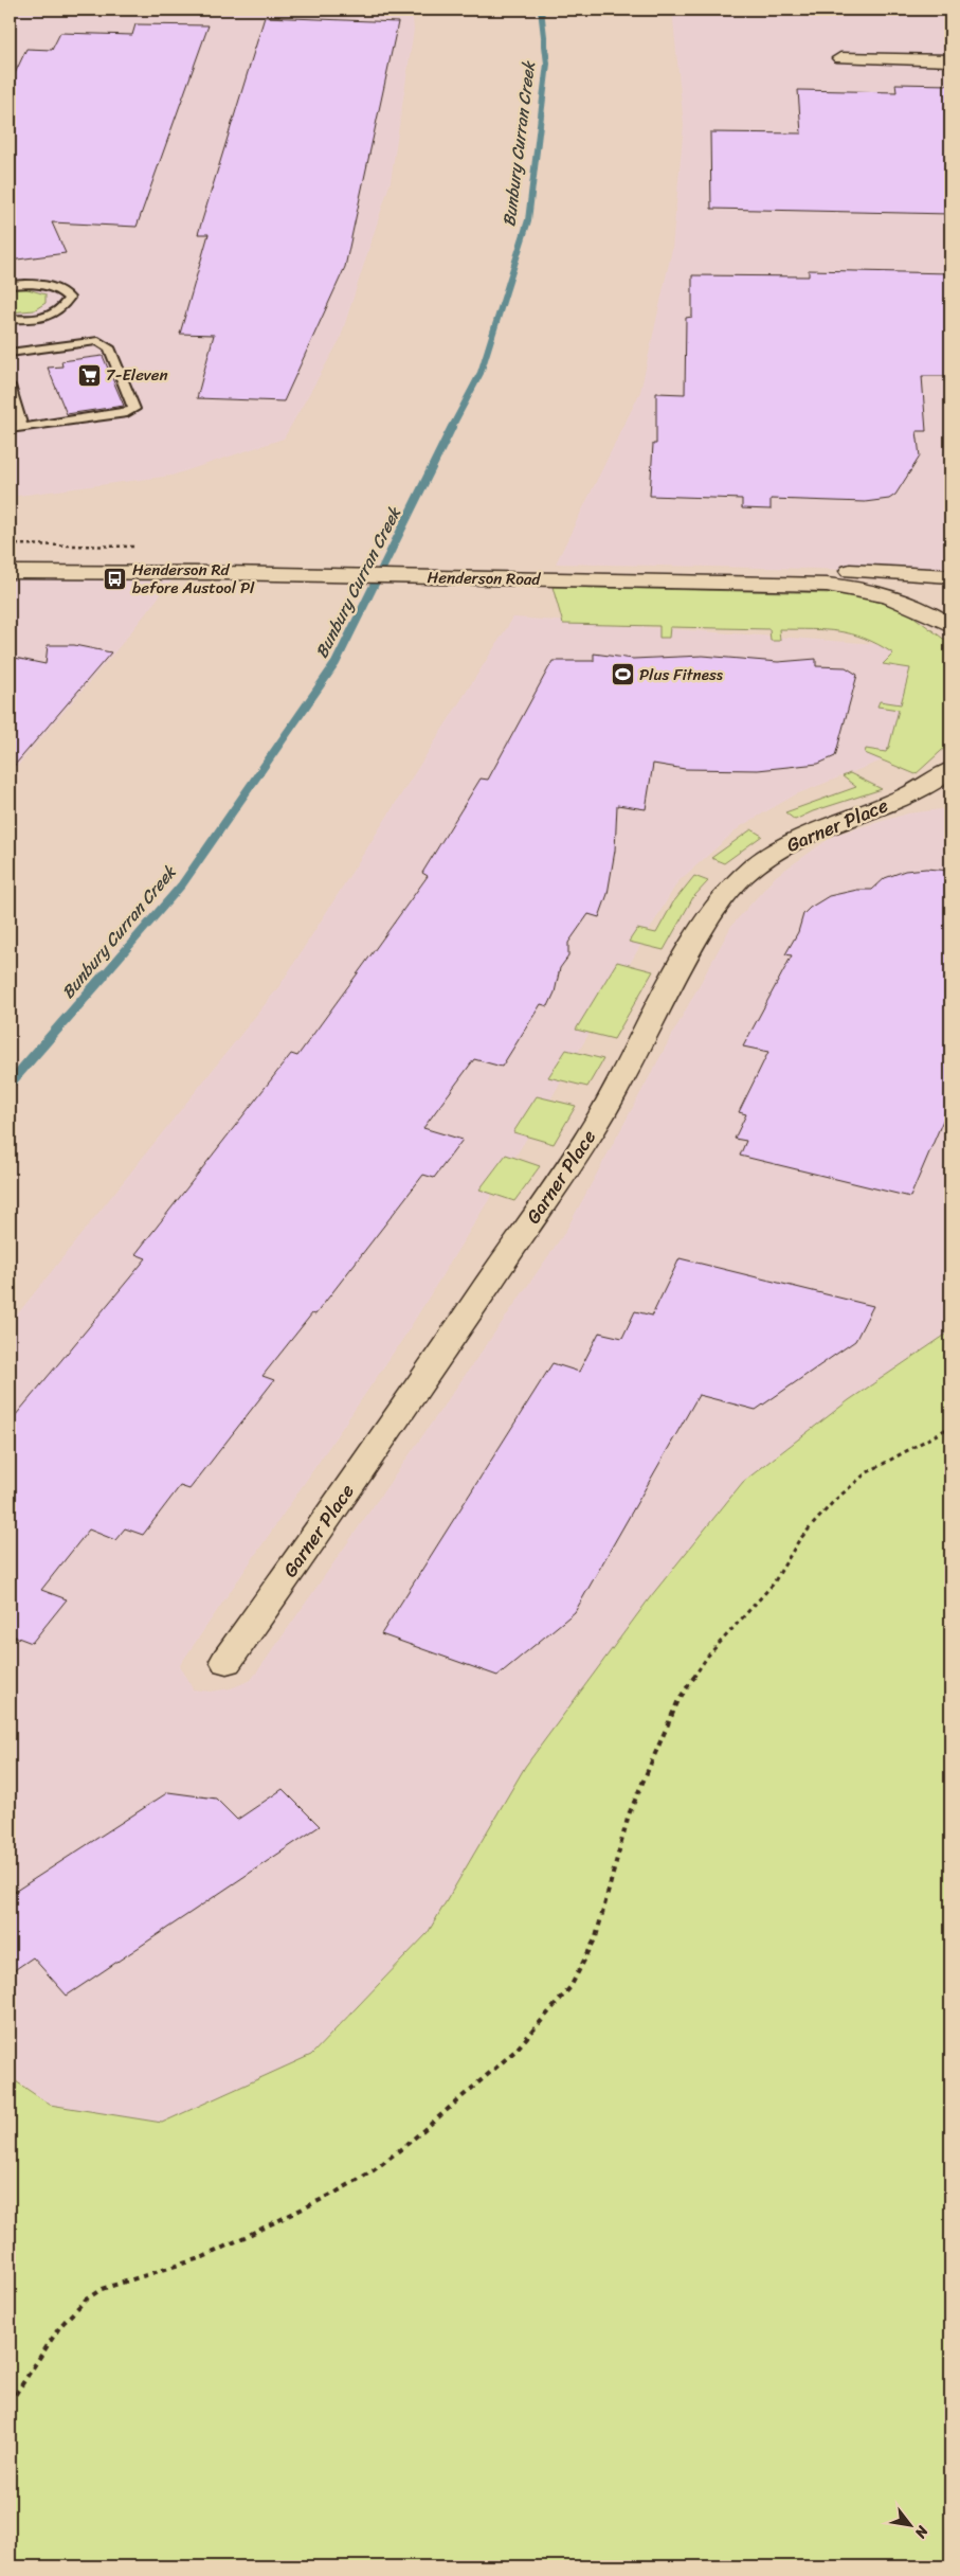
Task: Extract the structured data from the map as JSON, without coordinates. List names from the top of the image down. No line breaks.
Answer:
{"streets":{"main road":["Henderson Road","Garner Place"]},"water":["Bunbury Curran Creek"],"places":{"supermarket":["7-Eleven"],"bus stop":["Henderson Rd before Austool Pl"],"sports":["Plus Fitness"]},"north":"bottom right"}
